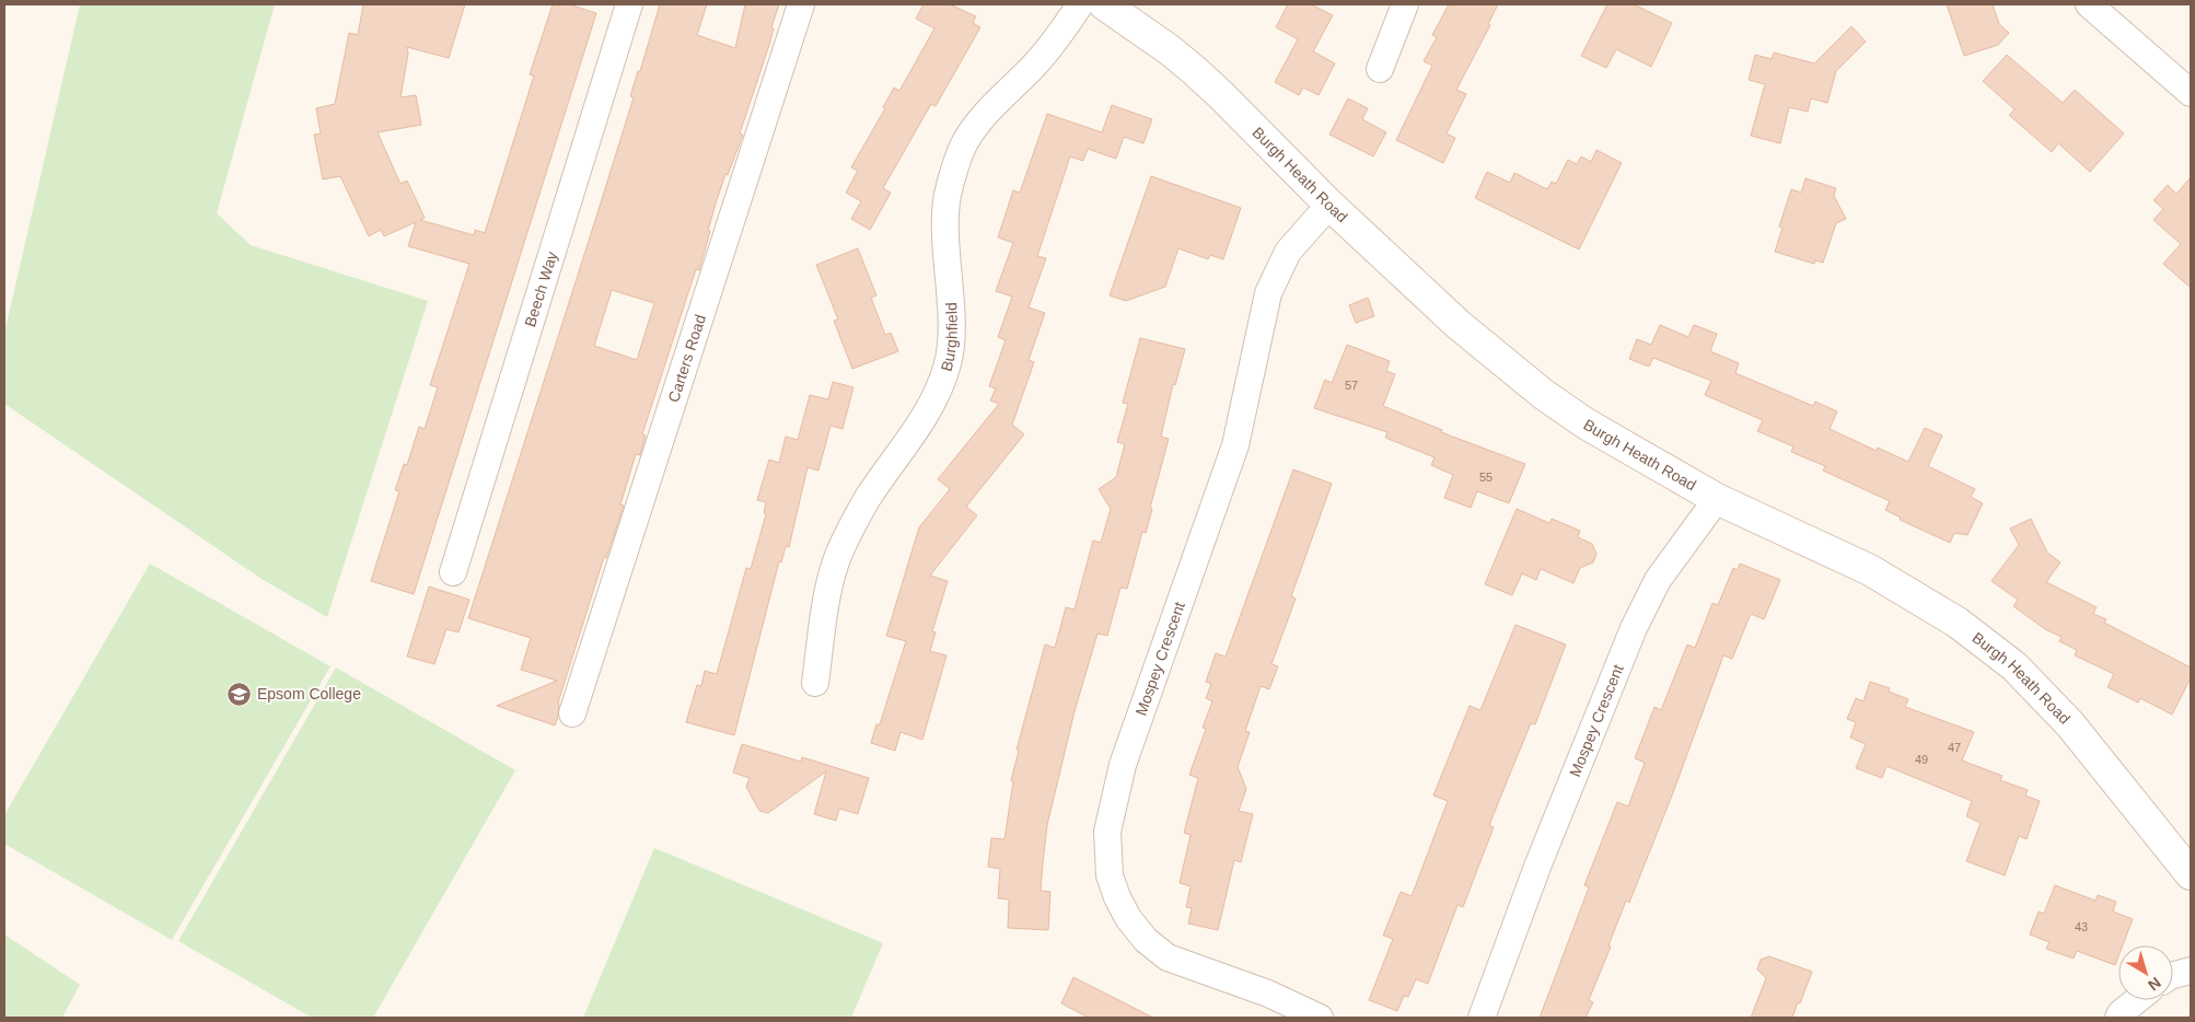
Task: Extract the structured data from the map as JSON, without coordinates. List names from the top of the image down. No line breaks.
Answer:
{"streets":{"main road":["Burgh Heath Road"],"street":["Beech Way","Burghfield","Carters Road","Mospey Crescent"]},"crossings":[["Burgh Heath Road","Mospey Crescent"]],"places":{"school or university":["Epsom College"]},"house_numbers":["57","55","47","49","43"],"north":"bottom right"}
